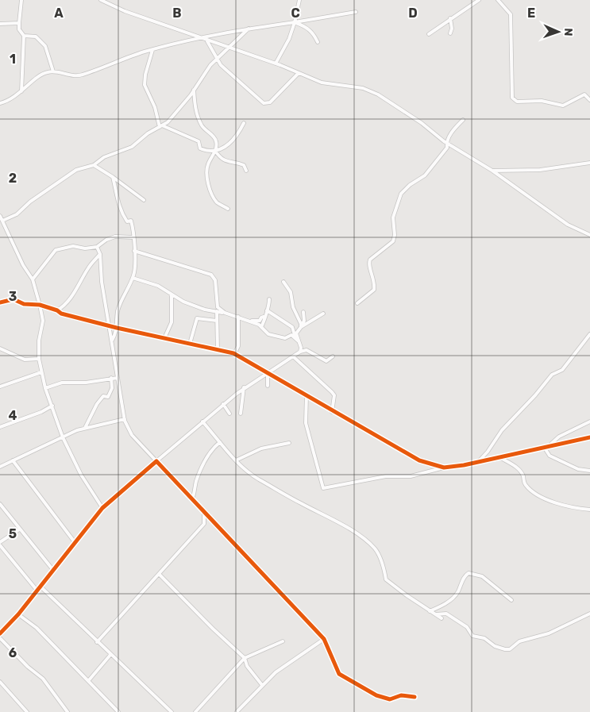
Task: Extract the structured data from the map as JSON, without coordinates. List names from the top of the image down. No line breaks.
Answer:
{"north":"right","grid":{"columns":["A","B","C","D","E"],"rows":["1","2","3","4","5","6"]}}
